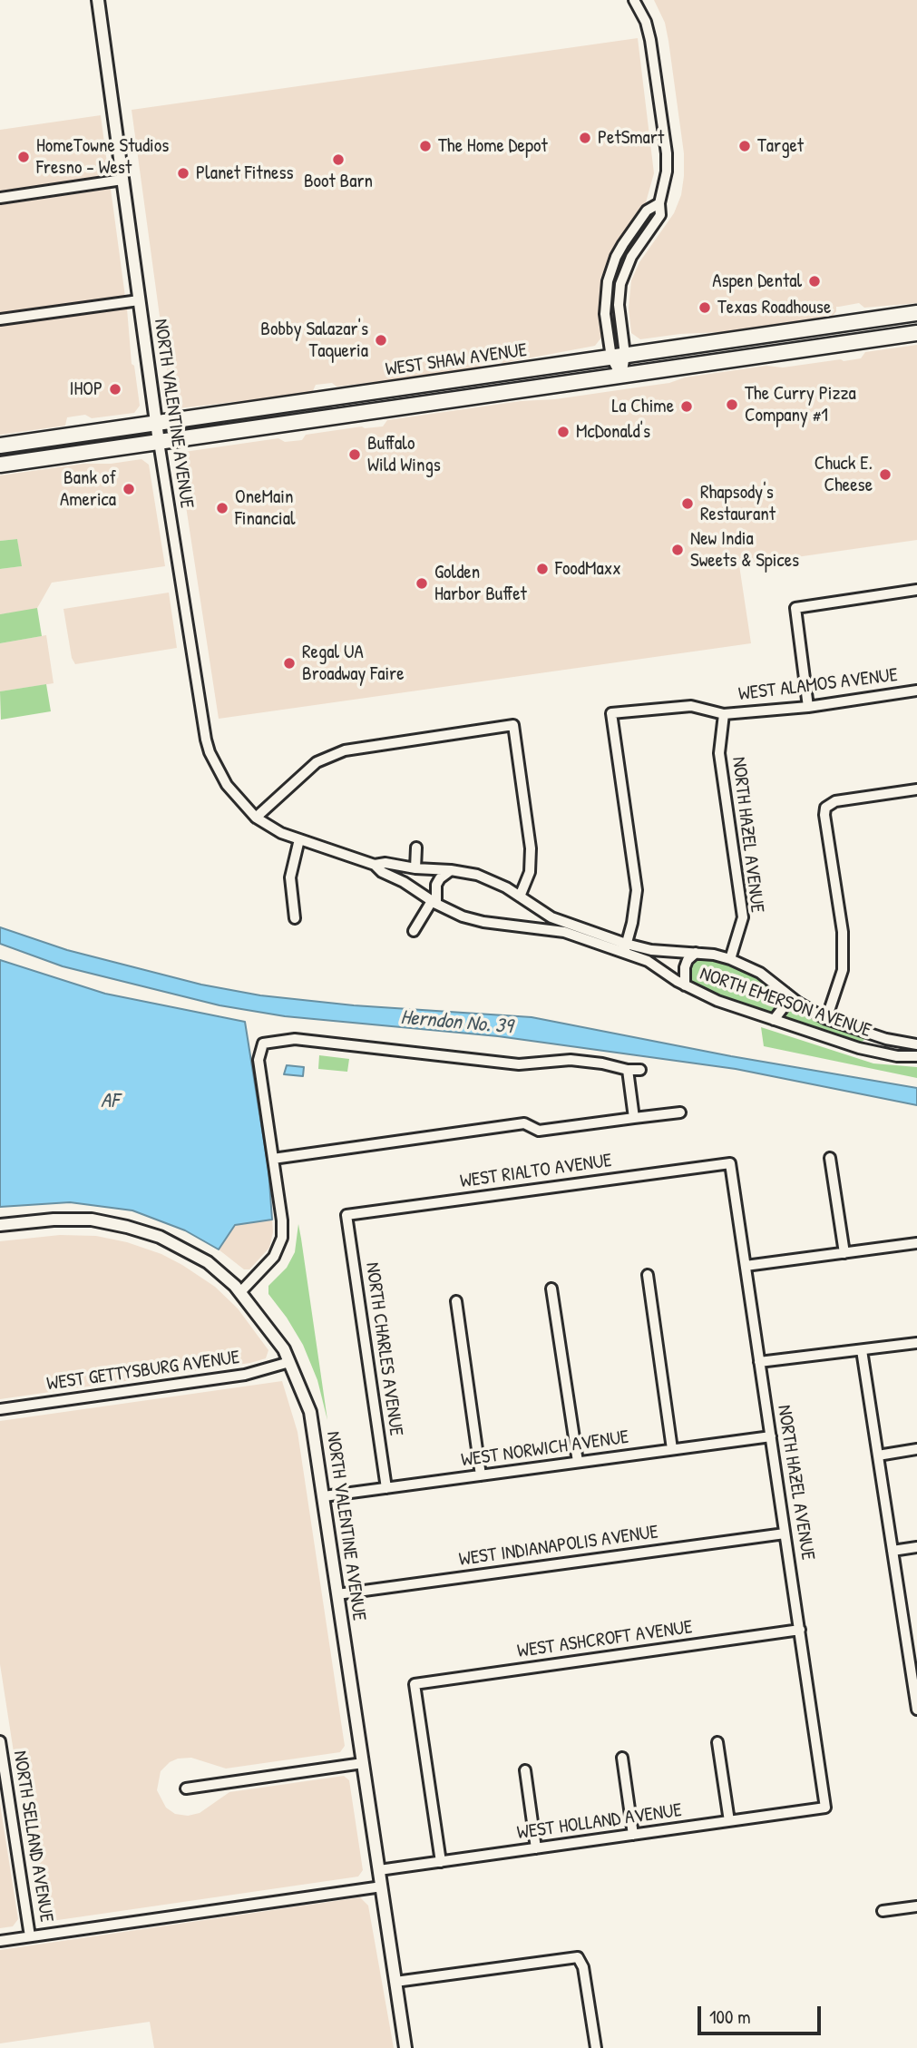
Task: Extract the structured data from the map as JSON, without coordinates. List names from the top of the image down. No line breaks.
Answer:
{"streets":{"main road":["WEST SHAW AVENUE"],"street":["NORTH VALENTINE AVENUE","WEST ALAMOS AVENUE","NORTH HAZEL AVENUE","NORTH EMERSON AVENUE","WEST RIALTO AVENUE","NORTH CHARLES AVENUE","WEST GETTYSBURG AVENUE","WEST NORWICH AVENUE","WEST INDIANAPOLIS AVENUE","WEST ASHCROFT AVENUE","WEST HOLLAND AVENUE","NORTH SELLAND AVENUE"]},"crossings":[["WEST SHAW AVENUE","NORTH VALENTINE AVENUE"],["NORTH VALENTINE AVENUE","NORTH EMERSON AVENUE"],["NORTH VALENTINE AVENUE","WEST GETTYSBURG AVENUE"],["NORTH VALENTINE AVENUE","WEST NORWICH AVENUE"],["NORTH VALENTINE AVENUE","WEST INDIANAPOLIS AVENUE"],["NORTH VALENTINE AVENUE","WEST HOLLAND AVENUE"],["WEST ALAMOS AVENUE","NORTH HAZEL AVENUE"],["WEST ALAMOS AVENUE","NORTH EMERSON AVENUE"],["NORTH HAZEL AVENUE","NORTH EMERSON AVENUE"],["NORTH HAZEL AVENUE","WEST RIALTO AVENUE"],["NORTH HAZEL AVENUE","WEST NORWICH AVENUE"],["NORTH HAZEL AVENUE","WEST INDIANAPOLIS AVENUE"],["NORTH HAZEL AVENUE","WEST ASHCROFT AVENUE"],["NORTH HAZEL AVENUE","WEST HOLLAND AVENUE"],["WEST RIALTO AVENUE","NORTH CHARLES AVENUE"],["NORTH CHARLES AVENUE","WEST NORWICH AVENUE"],["WEST ASHCROFT AVENUE","WEST HOLLAND AVENUE"]],"water":["Herndon No. 39","AF"],"places":["PetSmart","The Home Depot","Target","HomeTowne Studios Fresno - West","Boot Barn","Planet Fitness","Aspen Dental","Texas Roadhouse","Bobby Salazar's Taqueria","IHOP","The Curry Pizza Company #1","La Chime","McDonald's","Buffalo Wild Wings","Chuck E. Cheese","Bank of America","Rhapsody's Restaurant","OneMain Financial","New India Sweets & Spices","FoodMaxx","Golden Harbor Buffet","Regal UA Broadway Faire"],"scale_bar":"100 m"}
